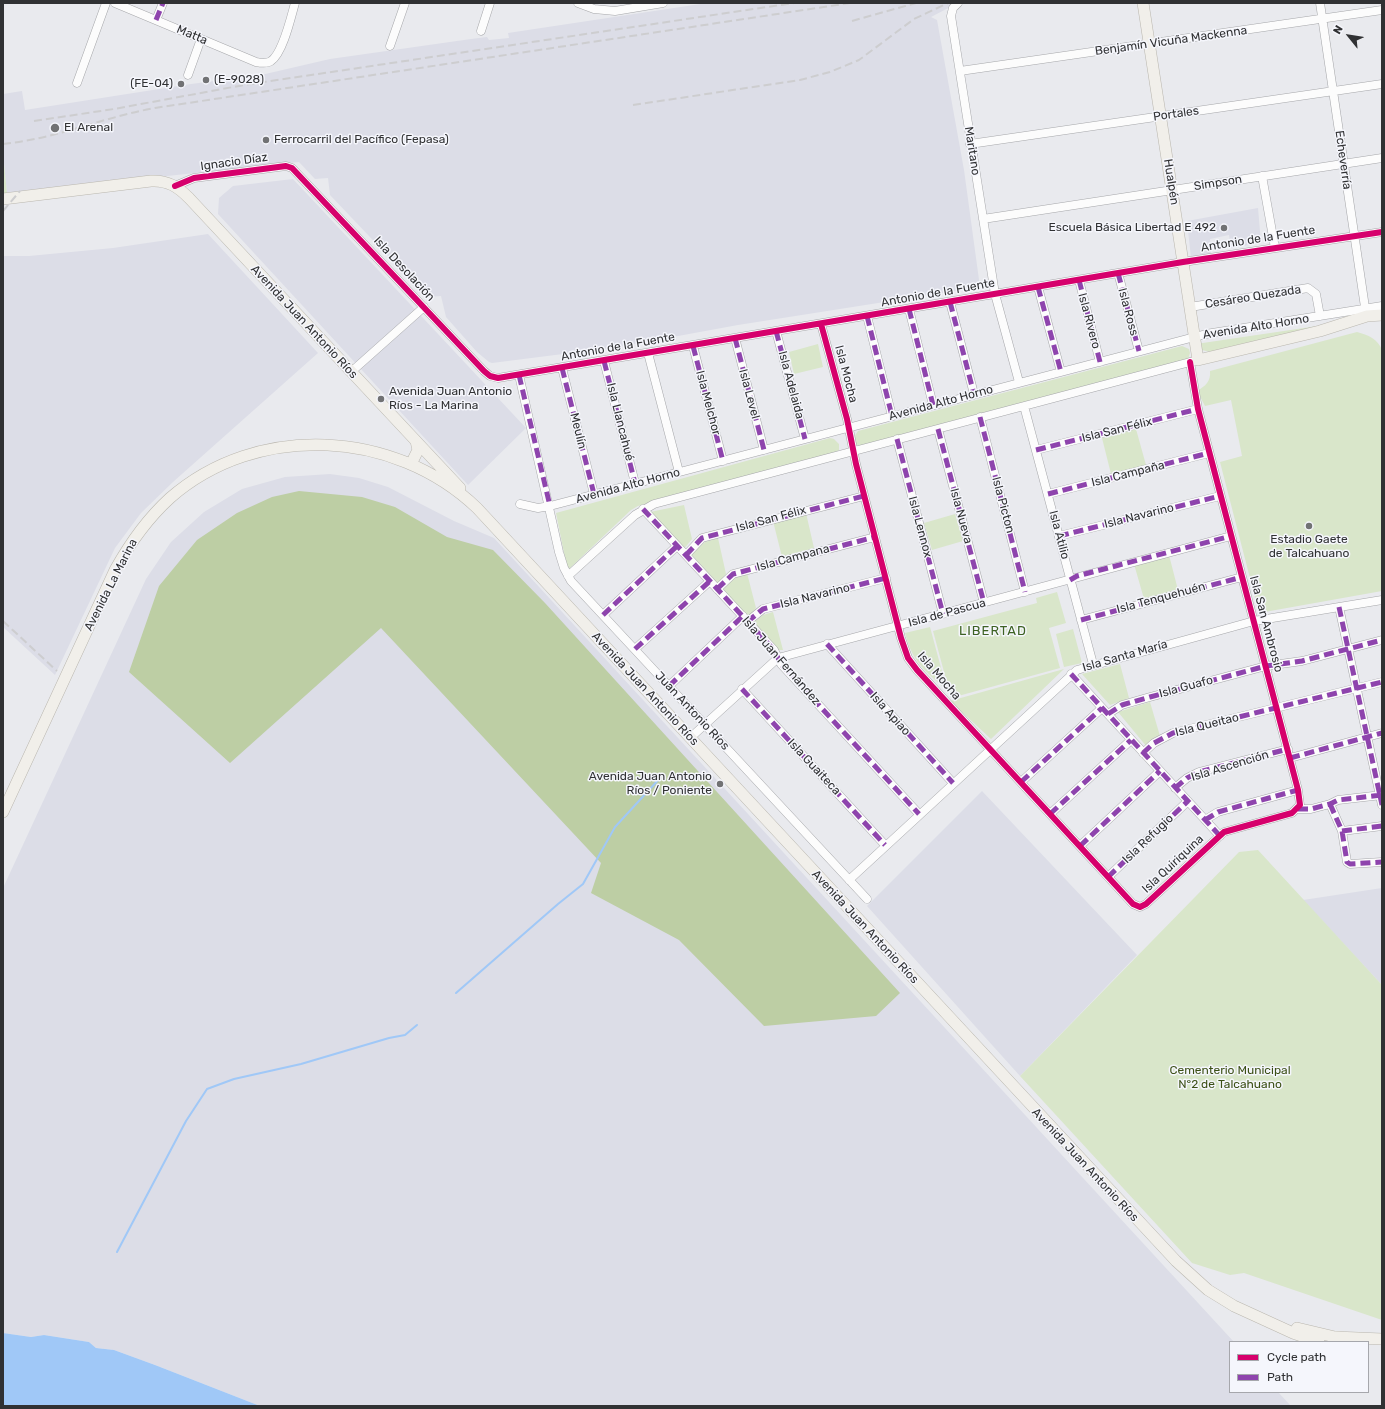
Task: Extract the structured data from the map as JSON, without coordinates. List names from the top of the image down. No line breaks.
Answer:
{"streets":{"main road":["Hualpén","Avenida Juan Antonio Ríos","Avenida Alto Horno","Avenida La Marina"],"street":["Matta","Benjamín Vicuña Mackenna","Portales","Maritano","Echeverría","Ignacio Díaz","Simpson","Antonio de la Fuente","Isla Desolación","Cesáreo Quezada","Isla Ross","Isla Rivero","Isla Mocha","Isla Adelaida","Isla Level","Isla Melchor","Isla Llancahué","Isla San Félix","Meulín","Isla Campaña","Isla Picton","Isla Nueva","Isla Navarino","Isla Lennox","Isla Atilio","Isla Campana","Isla Tenquehuén","Isla de Pascua","Isla San Ambrosio","Isla Santa María","Isla Juan Fernández","Isla Guafo","Juan Antonio Ríos","Isla Apiao","Isla Queitao","Isla Ascención","Isla Guaiteca","Isla Refugio","Isla Quiriquina"]},"crossings":[["Benjamín Vicuña Mackenna","Maritano"],["Benjamín Vicuña Mackenna","Echeverría"],["Benjamín Vicuña Mackenna","Hualpén"],["Portales","Maritano"],["Portales","Echeverría"],["Portales","Hualpén"],["Maritano","Simpson"],["Maritano","Antonio de la Fuente"],["Echeverría","Simpson"],["Echeverría","Antonio de la Fuente"],["Echeverría","Avenida Alto Horno"],["Ignacio Díaz","Isla Desolación"],["Ignacio Díaz","Avenida Juan Antonio Ríos"],["Hualpén","Simpson"],["Hualpén","Antonio de la Fuente"],["Hualpén","Cesáreo Quezada"],["Hualpén","Avenida Alto Horno"],["Hualpén","Isla San Ambrosio"],["Antonio de la Fuente","Isla Desolación"],["Antonio de la Fuente","Isla Ross"],["Antonio de la Fuente","Isla Rivero"],["Antonio de la Fuente","Isla Mocha"],["Antonio de la Fuente","Isla Adelaida"],["Antonio de la Fuente","Isla Level"],["Antonio de la Fuente","Isla Melchor"],["Antonio de la Fuente","Isla Llancahué"],["Antonio de la Fuente","Meulín"],["Cesáreo Quezada","Avenida Alto Horno"],["Isla Ross","Avenida Alto Horno"],["Isla Rivero","Avenida Alto Horno"],["Avenida Juan Antonio Ríos","Avenida La Marina"],["Avenida Juan Antonio Ríos","Isla de Pascua"],["Avenida Alto Horno","Isla Mocha"],["Avenida Alto Horno","Isla Adelaida"],["Avenida Alto Horno","Isla Level"],["Avenida Alto Horno","Isla Melchor"],["Avenida Alto Horno","Isla Llancahué"],["Avenida Alto Horno","Meulín"],["Avenida Alto Horno","Isla Picton"],["Avenida Alto Horno","Isla Nueva"],["Avenida Alto Horno","Isla Lennox"],["Avenida Alto Horno","Isla Atilio"],["Avenida Alto Horno","Isla San Ambrosio"],["Avenida Alto Horno","Isla Juan Fernández"],["Avenida Alto Horno","Juan Antonio Ríos"],["Isla Mocha","Isla San Félix"],["Isla Mocha","Isla Navarino"],["Isla Mocha","Isla Campana"],["Isla Mocha","Isla de Pascua"],["Isla Mocha","Isla Santa María"],["Isla Mocha","Isla Refugio"],["Isla Mocha","Isla Quiriquina"],["Isla San Félix","Isla Atilio"],["Isla San Félix","Isla San Ambrosio"],["Isla San Félix","Isla Juan Fernández"],["Isla Campaña","Isla Atilio"],["Isla Campaña","Isla San Ambrosio"],["Isla Picton","Isla de Pascua"],["Isla Nueva","Isla de Pascua"],["Isla Navarino","Isla Atilio"],["Isla Navarino","Isla San Ambrosio"],["Isla Navarino","Isla Juan Fernández"],["Isla Navarino","Juan Antonio Ríos"],["Isla Lennox","Isla de Pascua"],["Isla Atilio","Isla Tenquehuén"],["Isla Atilio","Isla de Pascua"],["Isla Atilio","Isla Santa María"],["Isla Campana","Isla Juan Fernández"],["Isla Tenquehuén","Isla San Ambrosio"],["Isla de Pascua","Isla San Ambrosio"],["Isla de Pascua","Isla Juan Fernández"],["Isla de Pascua","Juan Antonio Ríos"],["Isla de Pascua","Isla Apiao"],["Isla de Pascua","Isla Guaiteca"],["Isla San Ambrosio","Isla Santa María"],["Isla San Ambrosio","Isla Guafo"],["Isla San Ambrosio","Isla Queitao"],["Isla San Ambrosio","Isla Ascención"],["Isla San Ambrosio","Isla Quiriquina"],["Isla Santa María","Isla Juan Fernández"],["Isla Santa María","Juan Antonio Ríos"],["Isla Santa María","Isla Apiao"],["Isla Santa María","Isla Guaiteca"]],"districts":["LIBERTAD"],"parks":["Cementerio Municipal N°2 de Talcahuano"],"places":["(E-9028)","(FE-04)","El Arenal","Ferrocarril del Pacífico (Fepasa)","Escuela Básica Libertad E 492","Avenida Juan Antonio Ríos - La Marina","Estadio Gaete de Talcahuano","Avenida Juan Antonio Ríos / Poniente"],"legend":["Cycle path","Path"],"north":"top left"}
